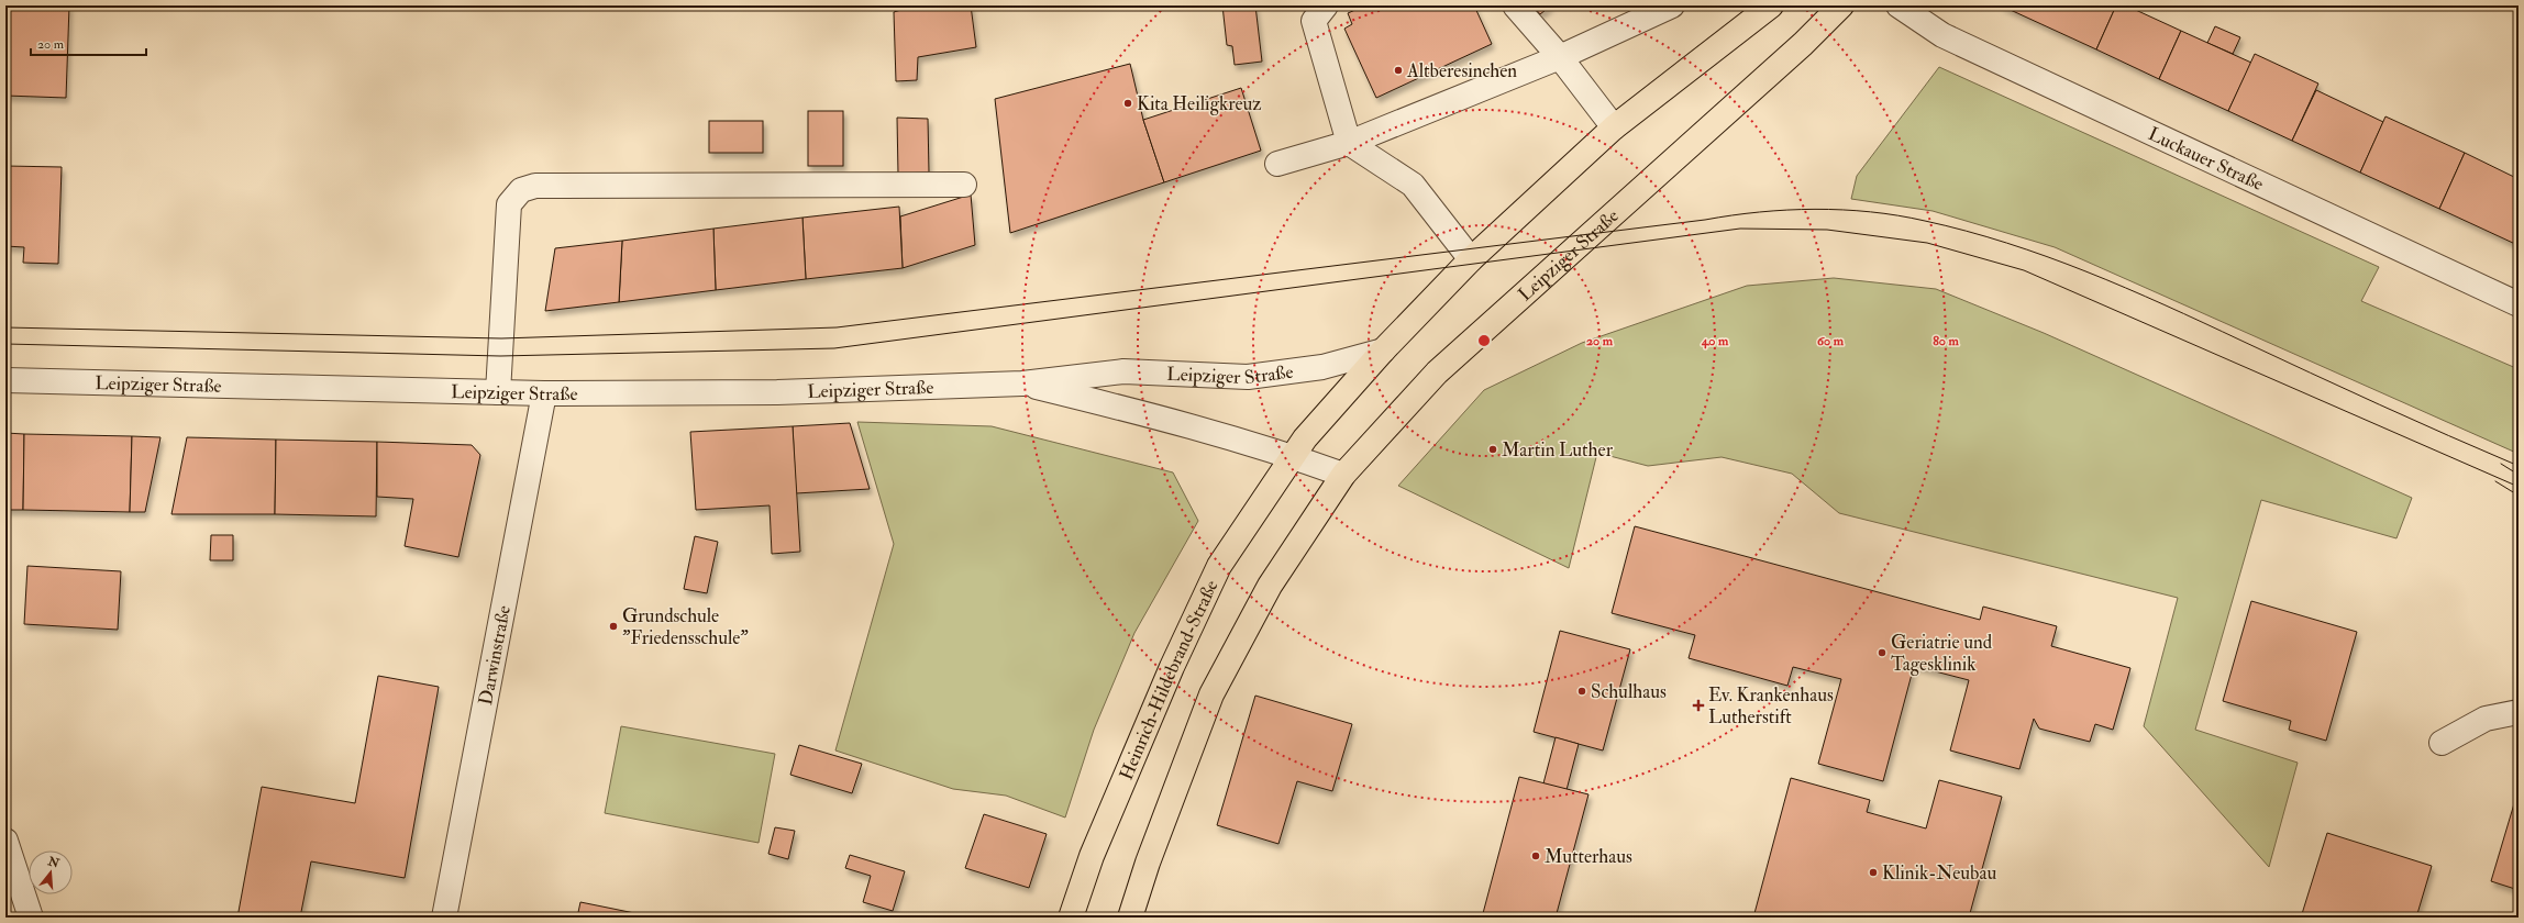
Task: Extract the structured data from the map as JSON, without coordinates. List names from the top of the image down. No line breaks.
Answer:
{"streets":{"main road":["Leipziger Straße","Heinrich-Hildebrand-Straße"],"street":["Luckauer Straße","Darwinstraße"]},"crossings":[["Leipziger Straße","Darwinstraße"],["Leipziger Straße","Heinrich-Hildebrand-Straße"]],"places":{"other":["Altberesinchen","Kita Heiligkreuz","Martin Luther","Grundschule \"Friedensschule\"","Geriatrie und Tagesklinik","Schulhaus","Mutterhaus","Klinik-Neubau"],"health":["Ev. Krankenhaus Lutherstift"]},"scale_bar":"20 m","north":"top","rings":["20 m","40 m","60 m","80 m"]}
